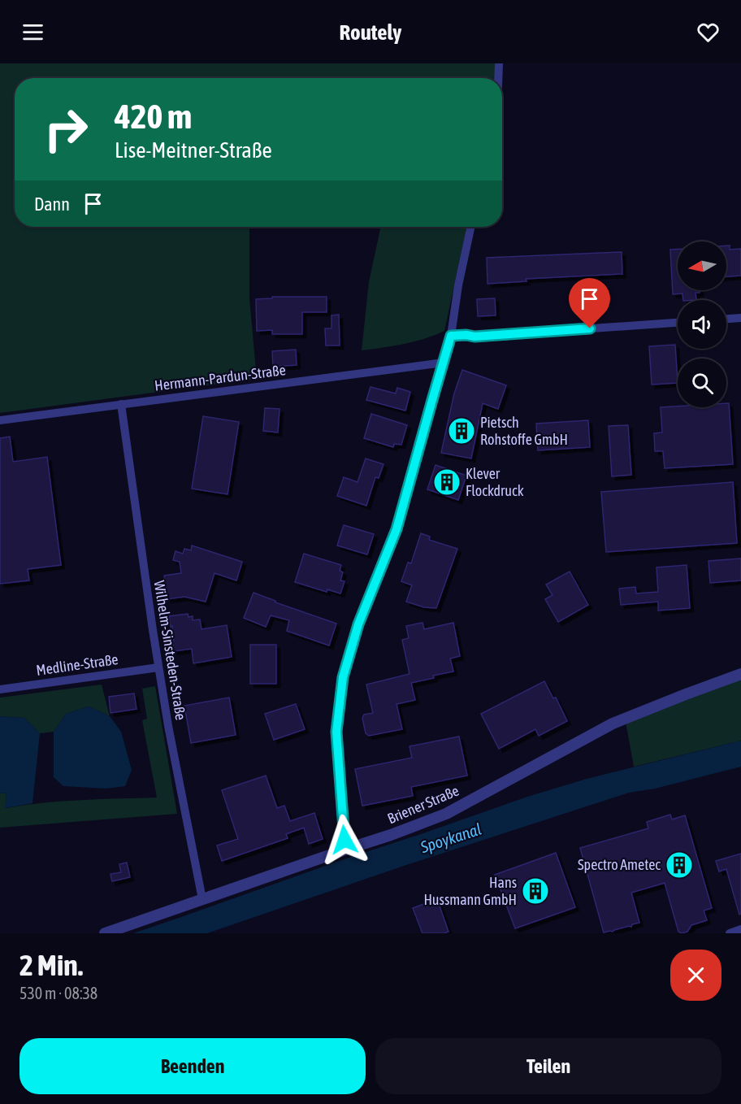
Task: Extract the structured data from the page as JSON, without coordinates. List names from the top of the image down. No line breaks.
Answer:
{"streets":{"street":["Hermann-Pardun-Straße","Wilhelm-Sinsteden-Straße","Medline-Straße","Briener Straße"]},"crossings":[["Hermann-Pardun-Straße","Wilhelm-Sinsteden-Straße"],["Wilhelm-Sinsteden-Straße","Medline-Straße"],["Wilhelm-Sinsteden-Straße","Briener Straße"]],"water":["Spoykanal"],"places":{"building":["Pietsch Rohstoffe GmbH","Klever Flockdruck","Spectro Ametec","Hans Hussmann GmbH"]},"north":"left","page":{"header":"Routely","turn":["420 m","Lise-Meitner-Straße"],"then":"Dann","heading":["2 Min.","530 m · 08:38"],"buttons":["Beenden","Teilen"]}}
